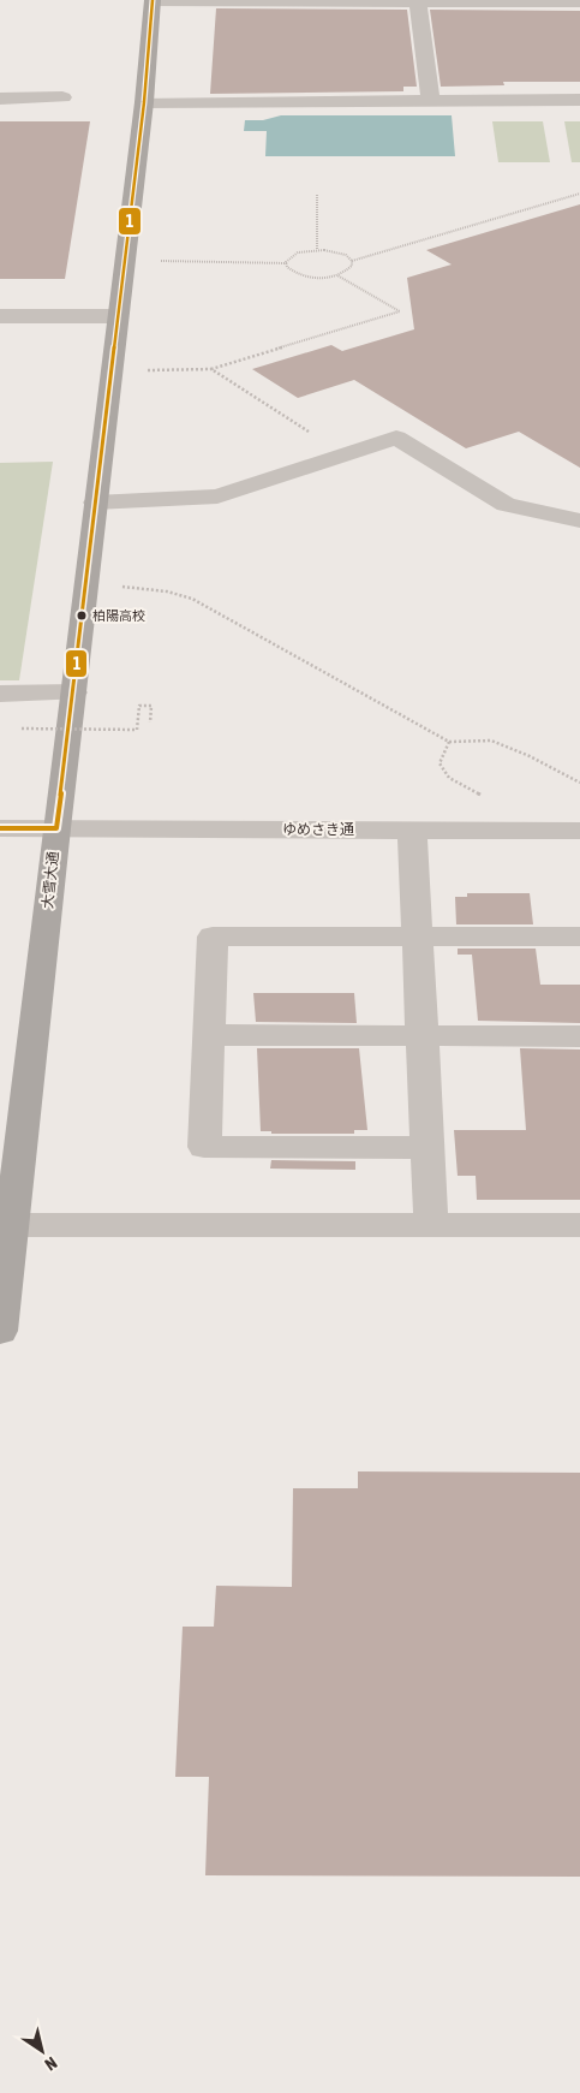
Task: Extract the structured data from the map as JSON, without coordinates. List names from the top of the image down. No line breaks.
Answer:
{"streets":{"highway":["大雪大通"],"street":["ゆめさき通"]},"crossings":[["ゆめさき通","大雪大通"]],"places":["柏陽高校"],"lines":["transit line 1"],"north":"bottom right"}
